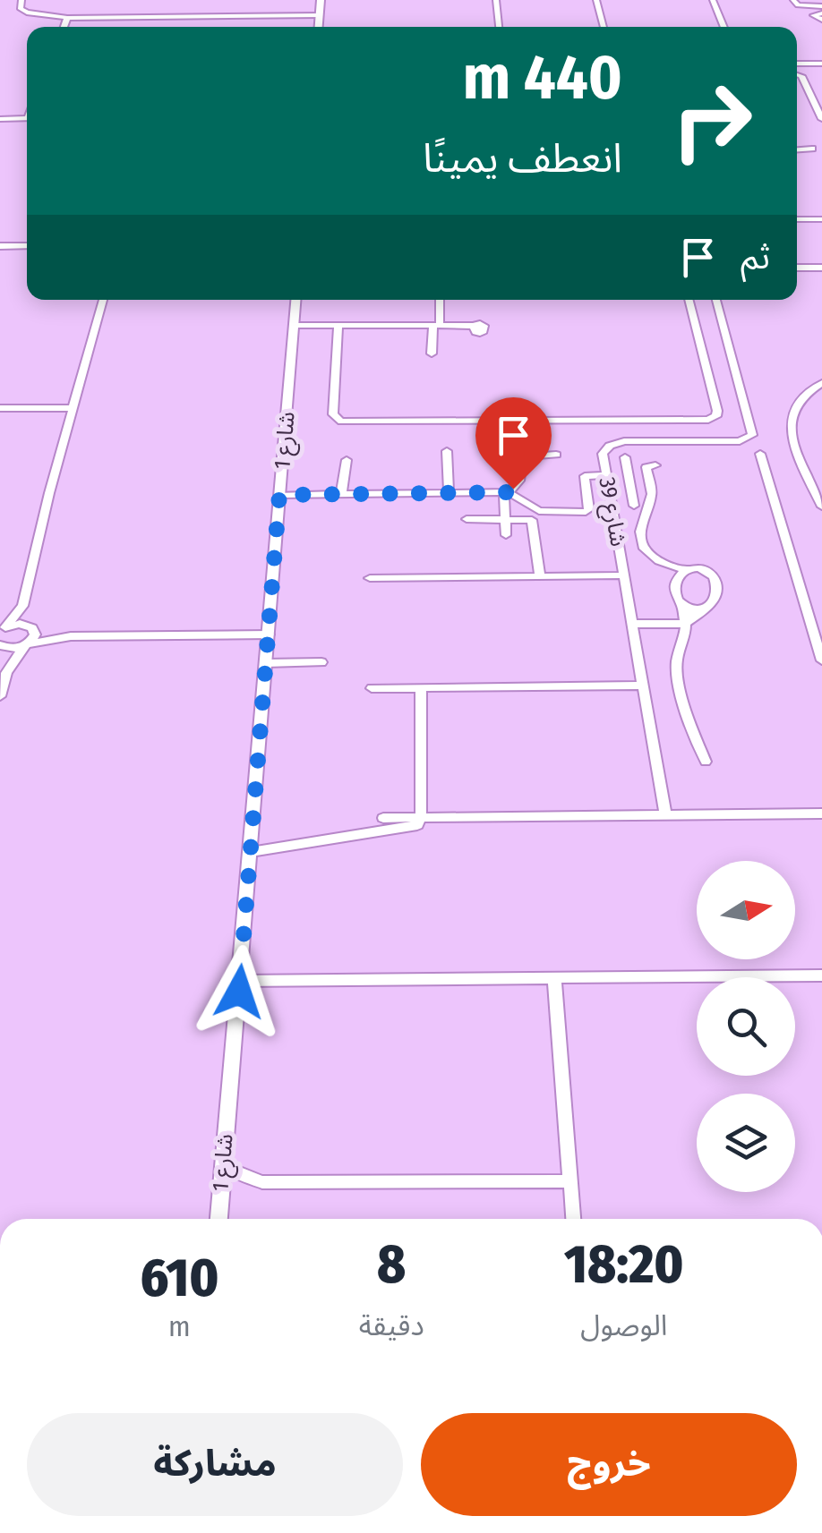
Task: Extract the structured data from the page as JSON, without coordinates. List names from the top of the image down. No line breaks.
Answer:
{"streets":{"street":["شارع 1","شارع 39"]},"north":"right","page":{"turn":["440 m","انعطف يمينًا"],"then":"ثم","eta":["18:20","الوصول","8","دقيقة","610","m"],"buttons":["خروج","مشاركة"]}}
